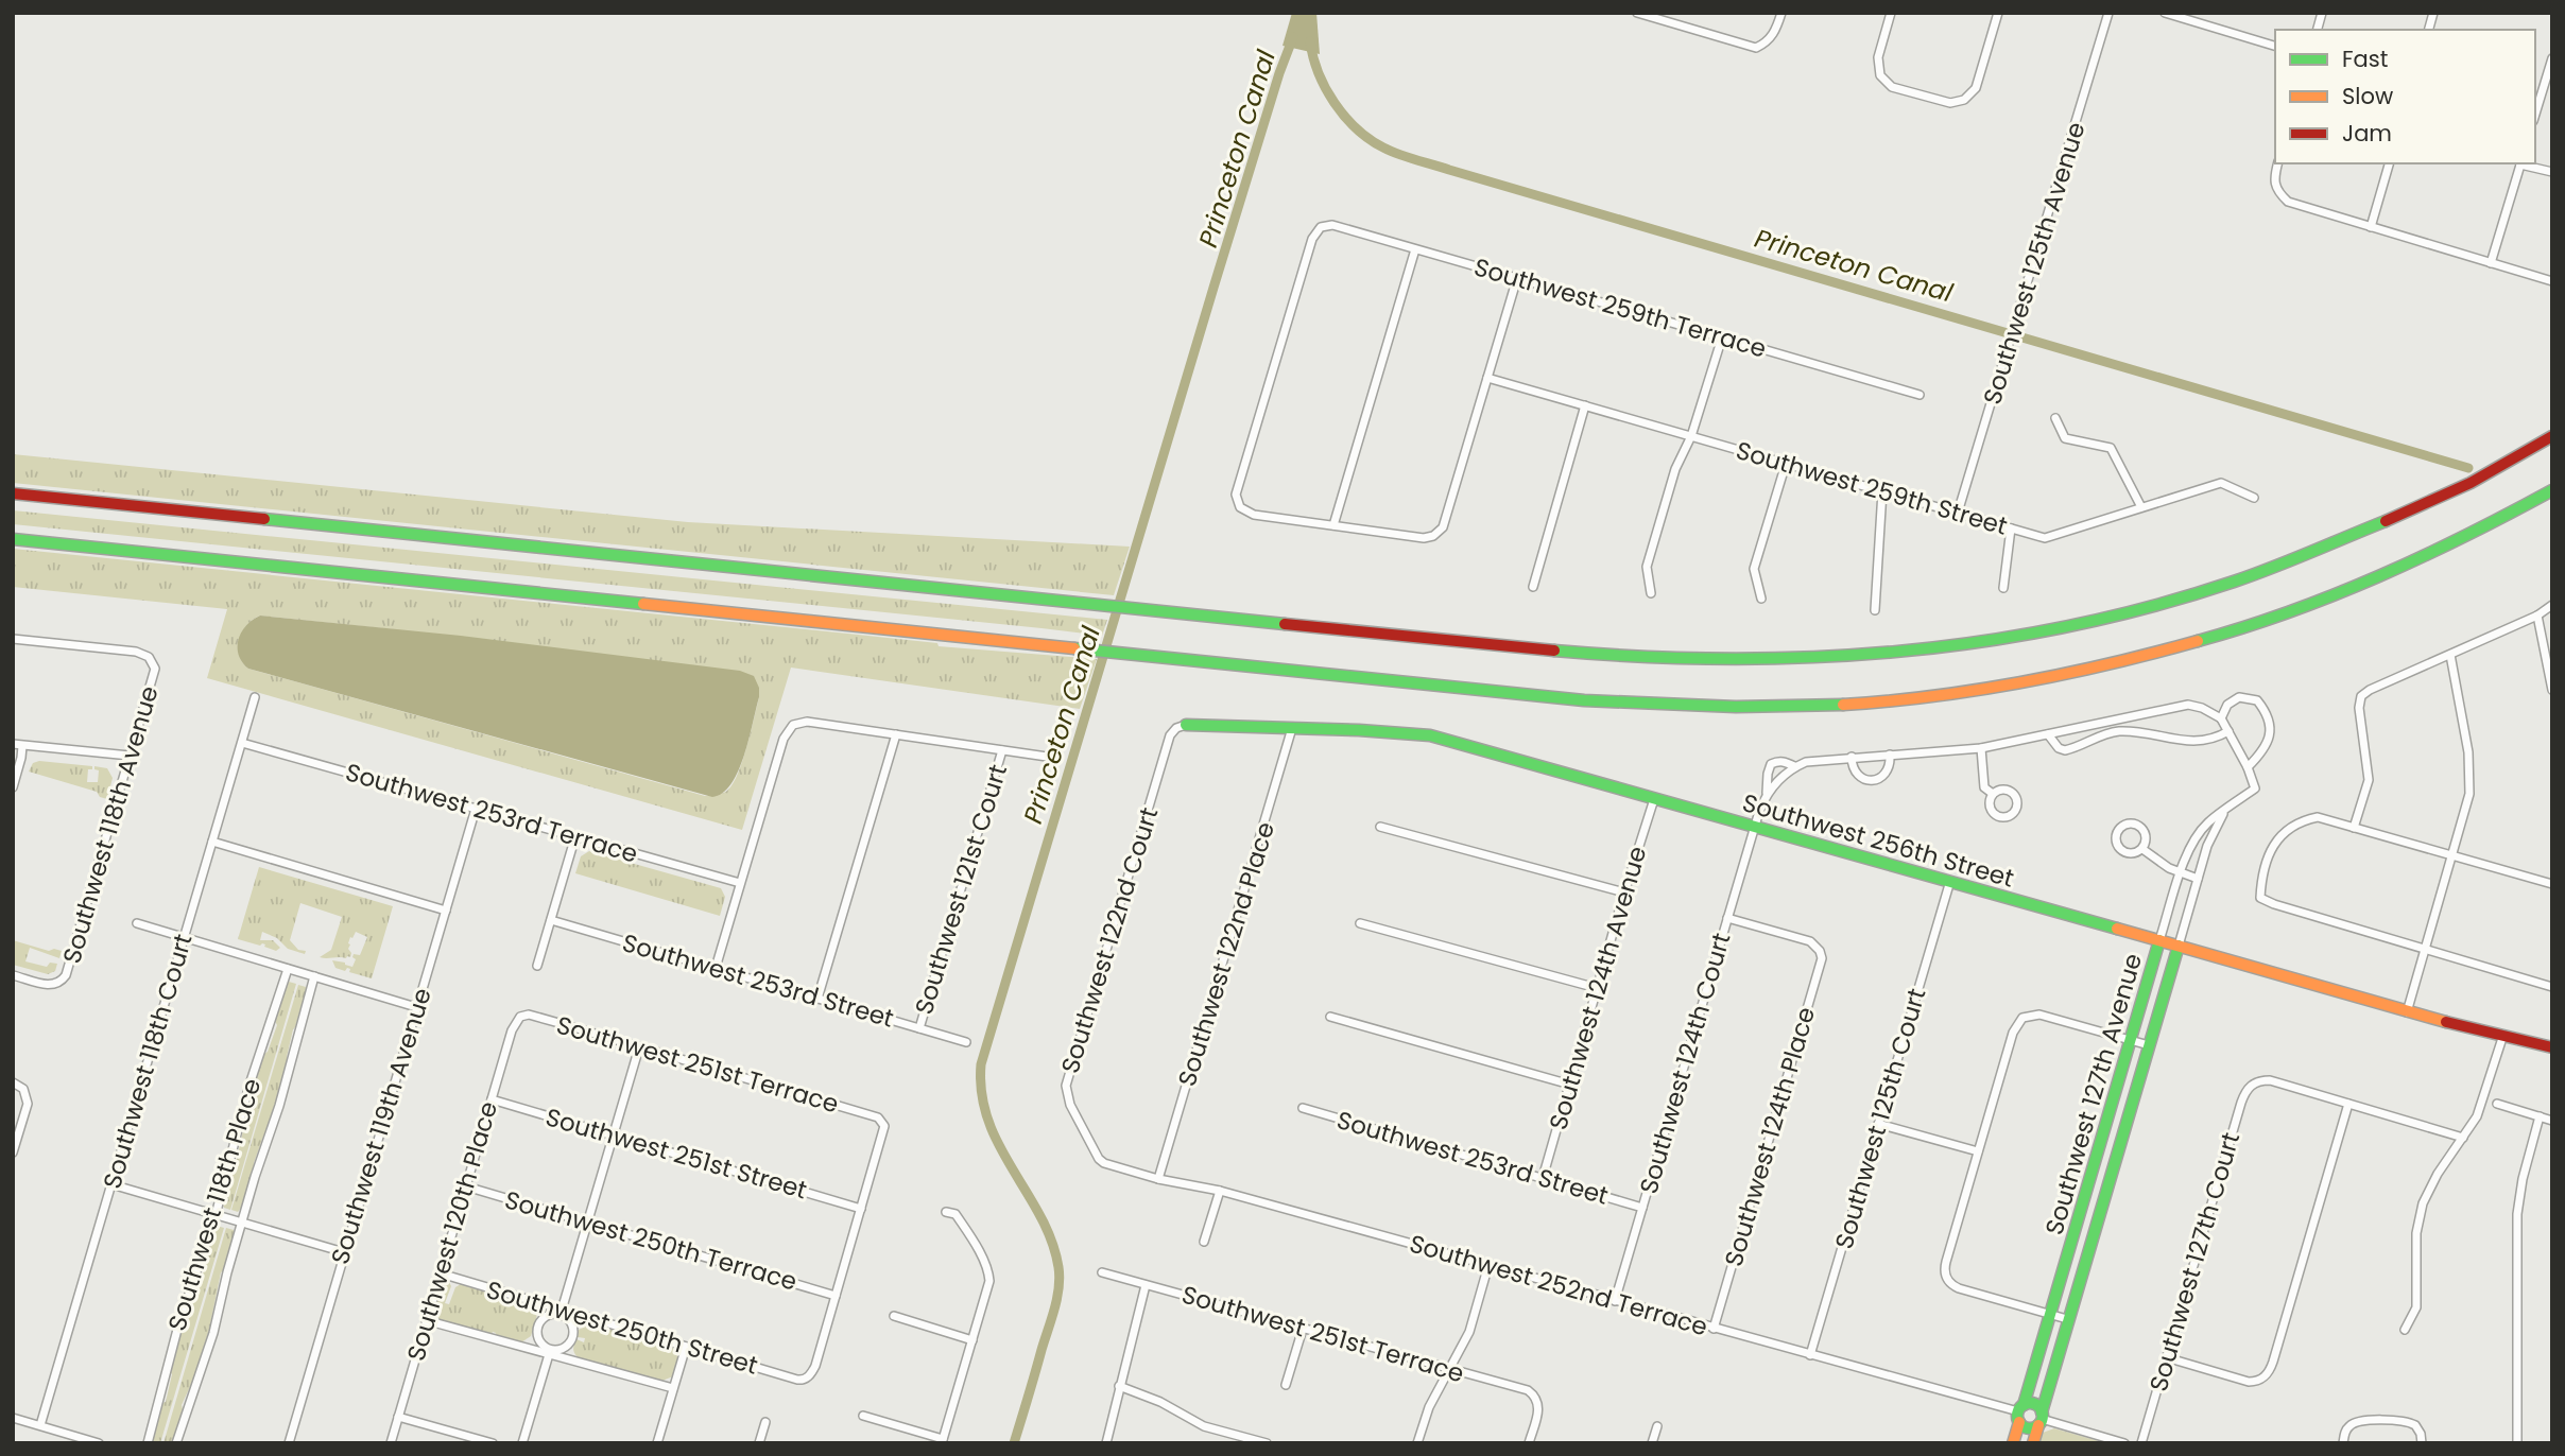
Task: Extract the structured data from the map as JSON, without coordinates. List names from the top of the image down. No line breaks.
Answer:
{"streets":{"main road":["Southwest 256th Street","Southwest 127th Avenue"],"street":["Southwest 125th Avenue","Southwest 259th Terrace","Southwest 259th Street","Southwest 253rd Terrace","Southwest 118th Avenue","Southwest 121st Court","Southwest 122nd Court","Southwest 122nd Place","Southwest 253rd Street","Southwest 124th Avenue","Southwest 118th Court","Southwest 124th Court","Southwest 251st Terrace","Southwest 125th Court","Southwest 119th Avenue","Southwest 124th Place","Southwest 251st Street","Southwest 118th Place","Southwest 120th Place","Southwest 250th Terrace","Southwest 127th Court","Southwest 252nd Terrace","Southwest 250th Street"]},"crossings":[["Southwest 125th Avenue","Southwest 259th Street"],["Southwest 253rd Terrace","Southwest 118th Court"],["Southwest 253rd Terrace","Southwest 119th Avenue"],["Southwest 256th Street","Southwest 122nd Court"],["Southwest 256th Street","Southwest 122nd Place"],["Southwest 256th Street","Southwest 124th Avenue"],["Southwest 256th Street","Southwest 124th Court"],["Southwest 256th Street","Southwest 127th Avenue"],["Southwest 256th Street","Southwest 125th Court"],["Southwest 121st Court","Southwest 253rd Street"],["Southwest 122nd Court","Southwest 252nd Terrace"],["Southwest 122nd Place","Southwest 252nd Terrace"],["Southwest 253rd Street","Southwest 124th Avenue"],["Southwest 253rd Street","Southwest 124th Court"],["Southwest 124th Court","Southwest 124th Place"],["Southwest 124th Court","Southwest 252nd Terrace"],["Southwest 251st Terrace","Southwest 251st Street"],["Southwest 251st Terrace","Southwest 120th Place"],["Southwest 127th Avenue","Southwest 252nd Terrace"],["Southwest 125th Court","Southwest 252nd Terrace"],["Southwest 124th Place","Southwest 252nd Terrace"],["Southwest 251st Street","Southwest 120th Place"],["Southwest 120th Place","Southwest 250th Terrace"],["Southwest 120th Place","Southwest 250th Street"],["Southwest 250th Terrace","Southwest 250th Street"]],"water":["Princeton Canal"],"legend":["Fast","Slow","Jam"]}
